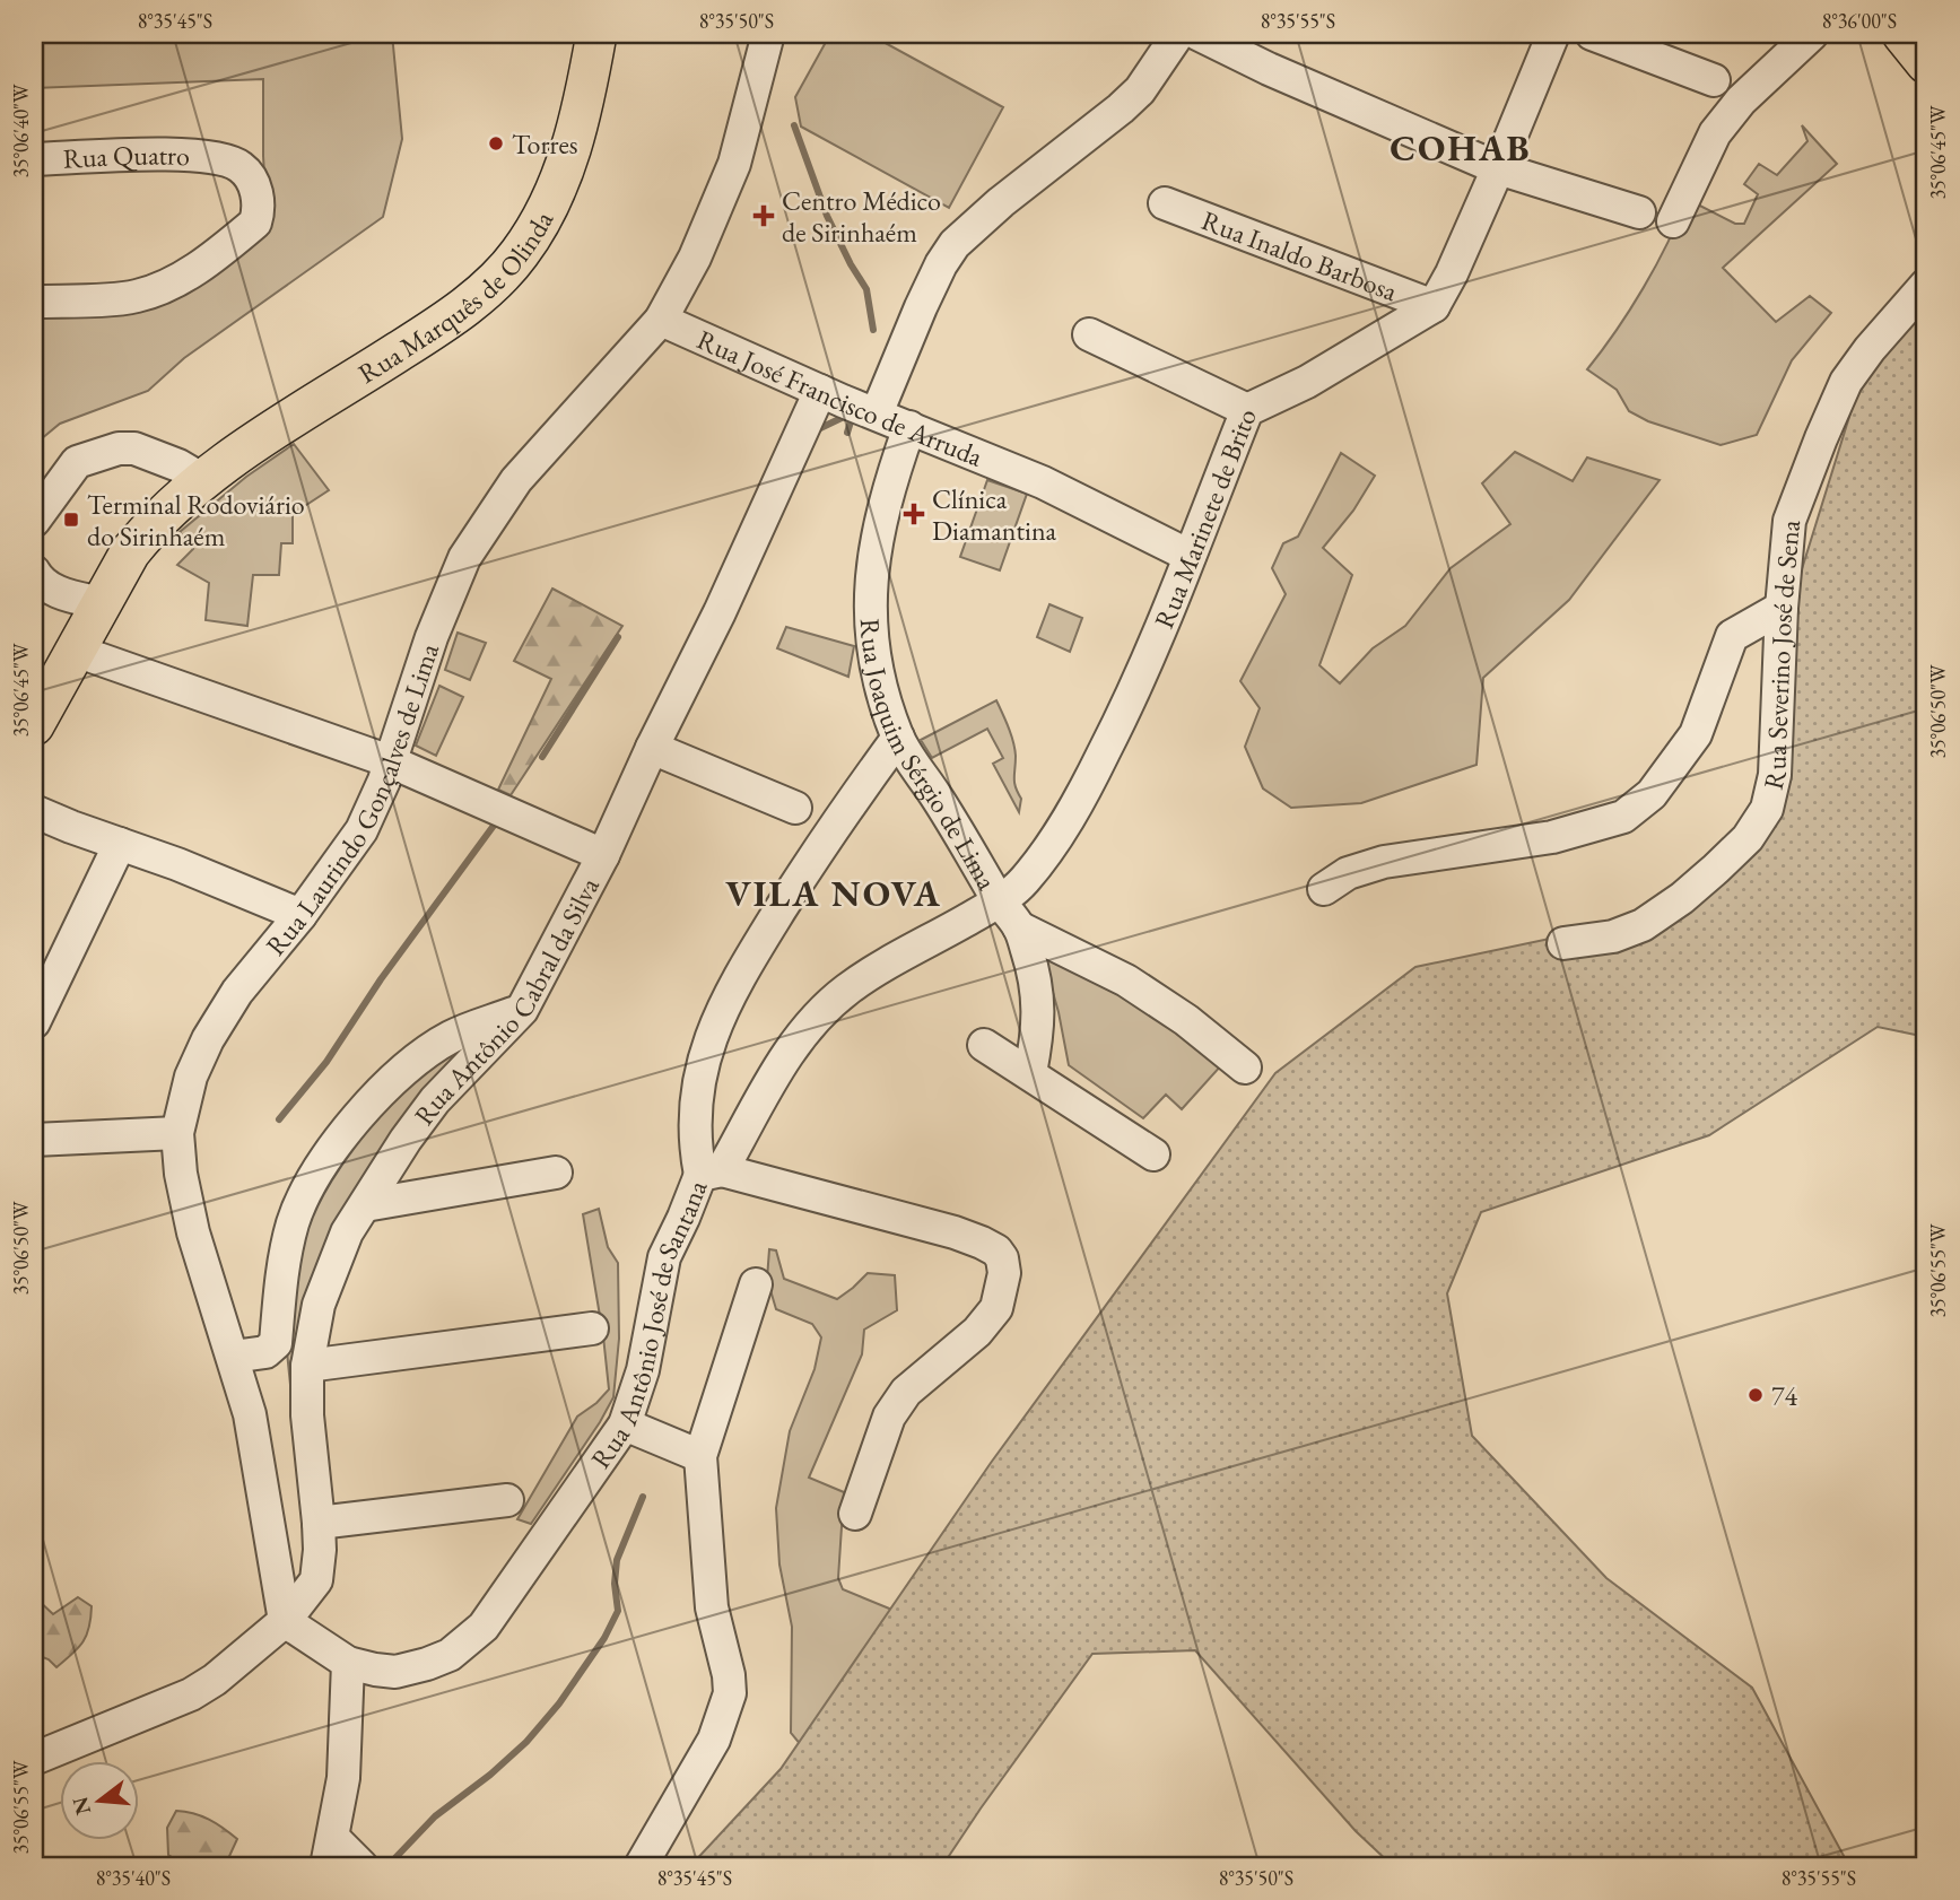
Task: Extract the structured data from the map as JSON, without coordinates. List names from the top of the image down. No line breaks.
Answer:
{"streets":{"main road":["Rua Marquês de Olinda"],"street":["Rua Quatro","Rua Inaldo Barbosa","Rua José Francisco de Arruda","Rua Marinete de Brito","Rua Severino José de Sena","Rua Joaquim Sérgio de Lima","Rua Laurindo Gonçalves de Lima","Rua Antônio Cabral da Silva","Rua Antônio José de Santana"]},"crossings":[["Rua Inaldo Barbosa","Rua Marinete de Brito"],["Rua José Francisco de Arruda","Rua Marinete de Brito"],["Rua José Francisco de Arruda","Rua Joaquim Sérgio de Lima"],["Rua José Francisco de Arruda","Rua Laurindo Gonçalves de Lima"],["Rua José Francisco de Arruda","Rua Antônio Cabral da Silva"],["Rua Marinete de Brito","Rua Joaquim Sérgio de Lima"],["Rua Marinete de Brito","Rua Antônio José de Santana"],["Rua Joaquim Sérgio de Lima","Rua Antônio José de Santana"],["Rua Laurindo Gonçalves de Lima","Rua Antônio Cabral da Silva"],["Rua Laurindo Gonçalves de Lima","Rua Antônio José de Santana"],["Rua Antônio Cabral da Silva","Rua Antônio José de Santana"]],"districts":["COHAB","VILA NOVA"],"places":{"other":["Torres","74"],"health":["Centro Médico de Sirinhaém","Clínica Diamantina"],"transit":["Terminal Rodoviário do Sirinhaém"]},"north":"left","coordinates":["8°35'45\"S","8°35'50\"S","8°35'55\"S","8°36'00\"S","35°06'40\"W","35°06'45\"W","35°06'50\"W","35°06'55\"W","8°35'40\"S"]}
